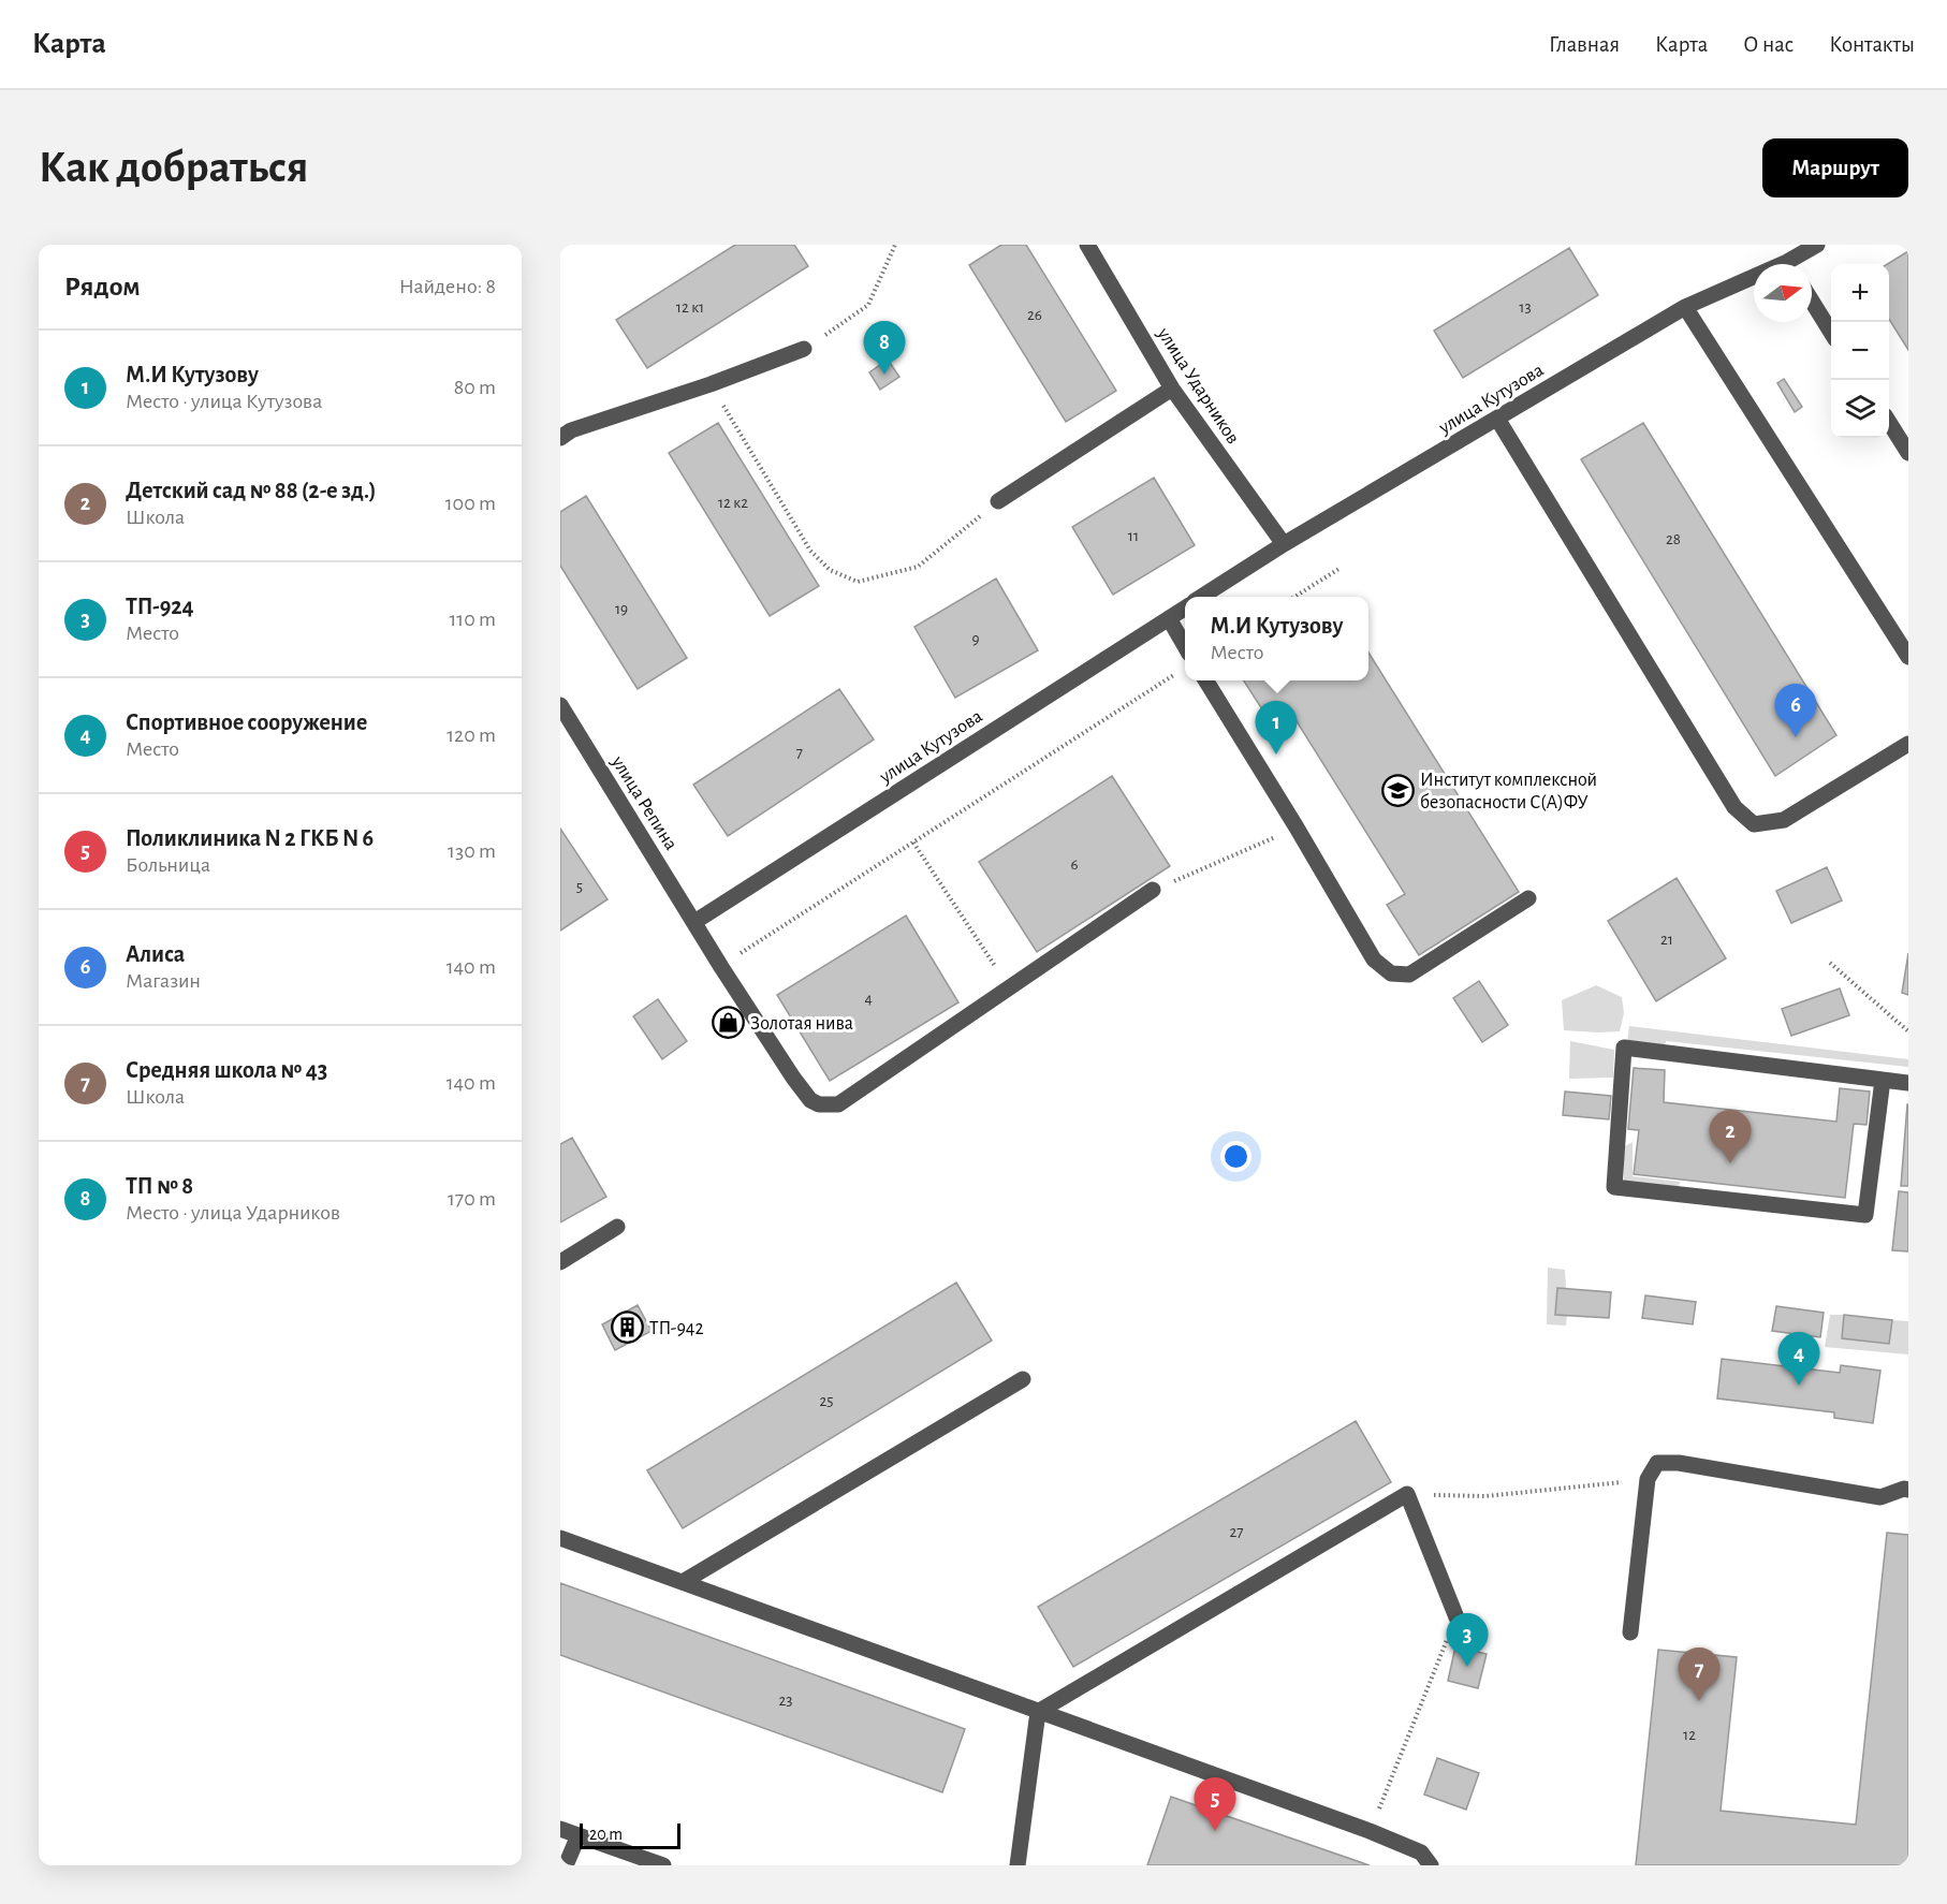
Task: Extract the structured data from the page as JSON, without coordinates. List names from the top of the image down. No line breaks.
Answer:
{"streets":{"street":["улица Ударников","улица Кутузова","улица Репина"]},"crossings":[["улица Ударников","улица Кутузова"],["улица Кутузова","улица Репина"]],"places":{"school or university":["Институт комплексной безопасности С(А)ФУ"],"shop":["Золотая нива"],"building":["ТП-942"]},"house_numbers":["12 к1","13","26","12 к2","11","28","19","9","7","6","5","21","4","25","27","23","12"],"scale_bar":"20 m","north":"right","page":{"header":"Карта","nav":["Главная","Карта","О нас","Контакты"],"buttons":"Маршрут","title":"Как добраться","heading":["Рядом","Найдено: 8"],"map_buttons":["+","−"],"pins":["8","6","1","2","4","3","7","5"],"list":[{"mark":"1","name":"М.И Кутузову","note":"Место · улица Кутузова","value":"80 m"},{"mark":"2","name":"Детский сад № 88 (2-е зд.)","note":"Школа","value":"100 m"},{"mark":"3","name":"ТП-924","note":"Место","value":"110 m"},{"mark":"4","name":"Спортивное сооружение","note":"Место","value":"120 m"},{"mark":"5","name":"Поликлиника N 2 ГКБ N 6","note":"Больница","value":"130 m"},{"mark":"6","name":"Алиса","note":"Магазин","value":"140 m"},{"mark":"7","name":"Средняя школа № 43","note":"Школа","value":"140 m"},{"mark":"8","name":"ТП № 8","note":"Место · улица Ударников","value":"170 m"}],"popup":["М.И Кутузову","Место"],"scale":"20 m"}}
